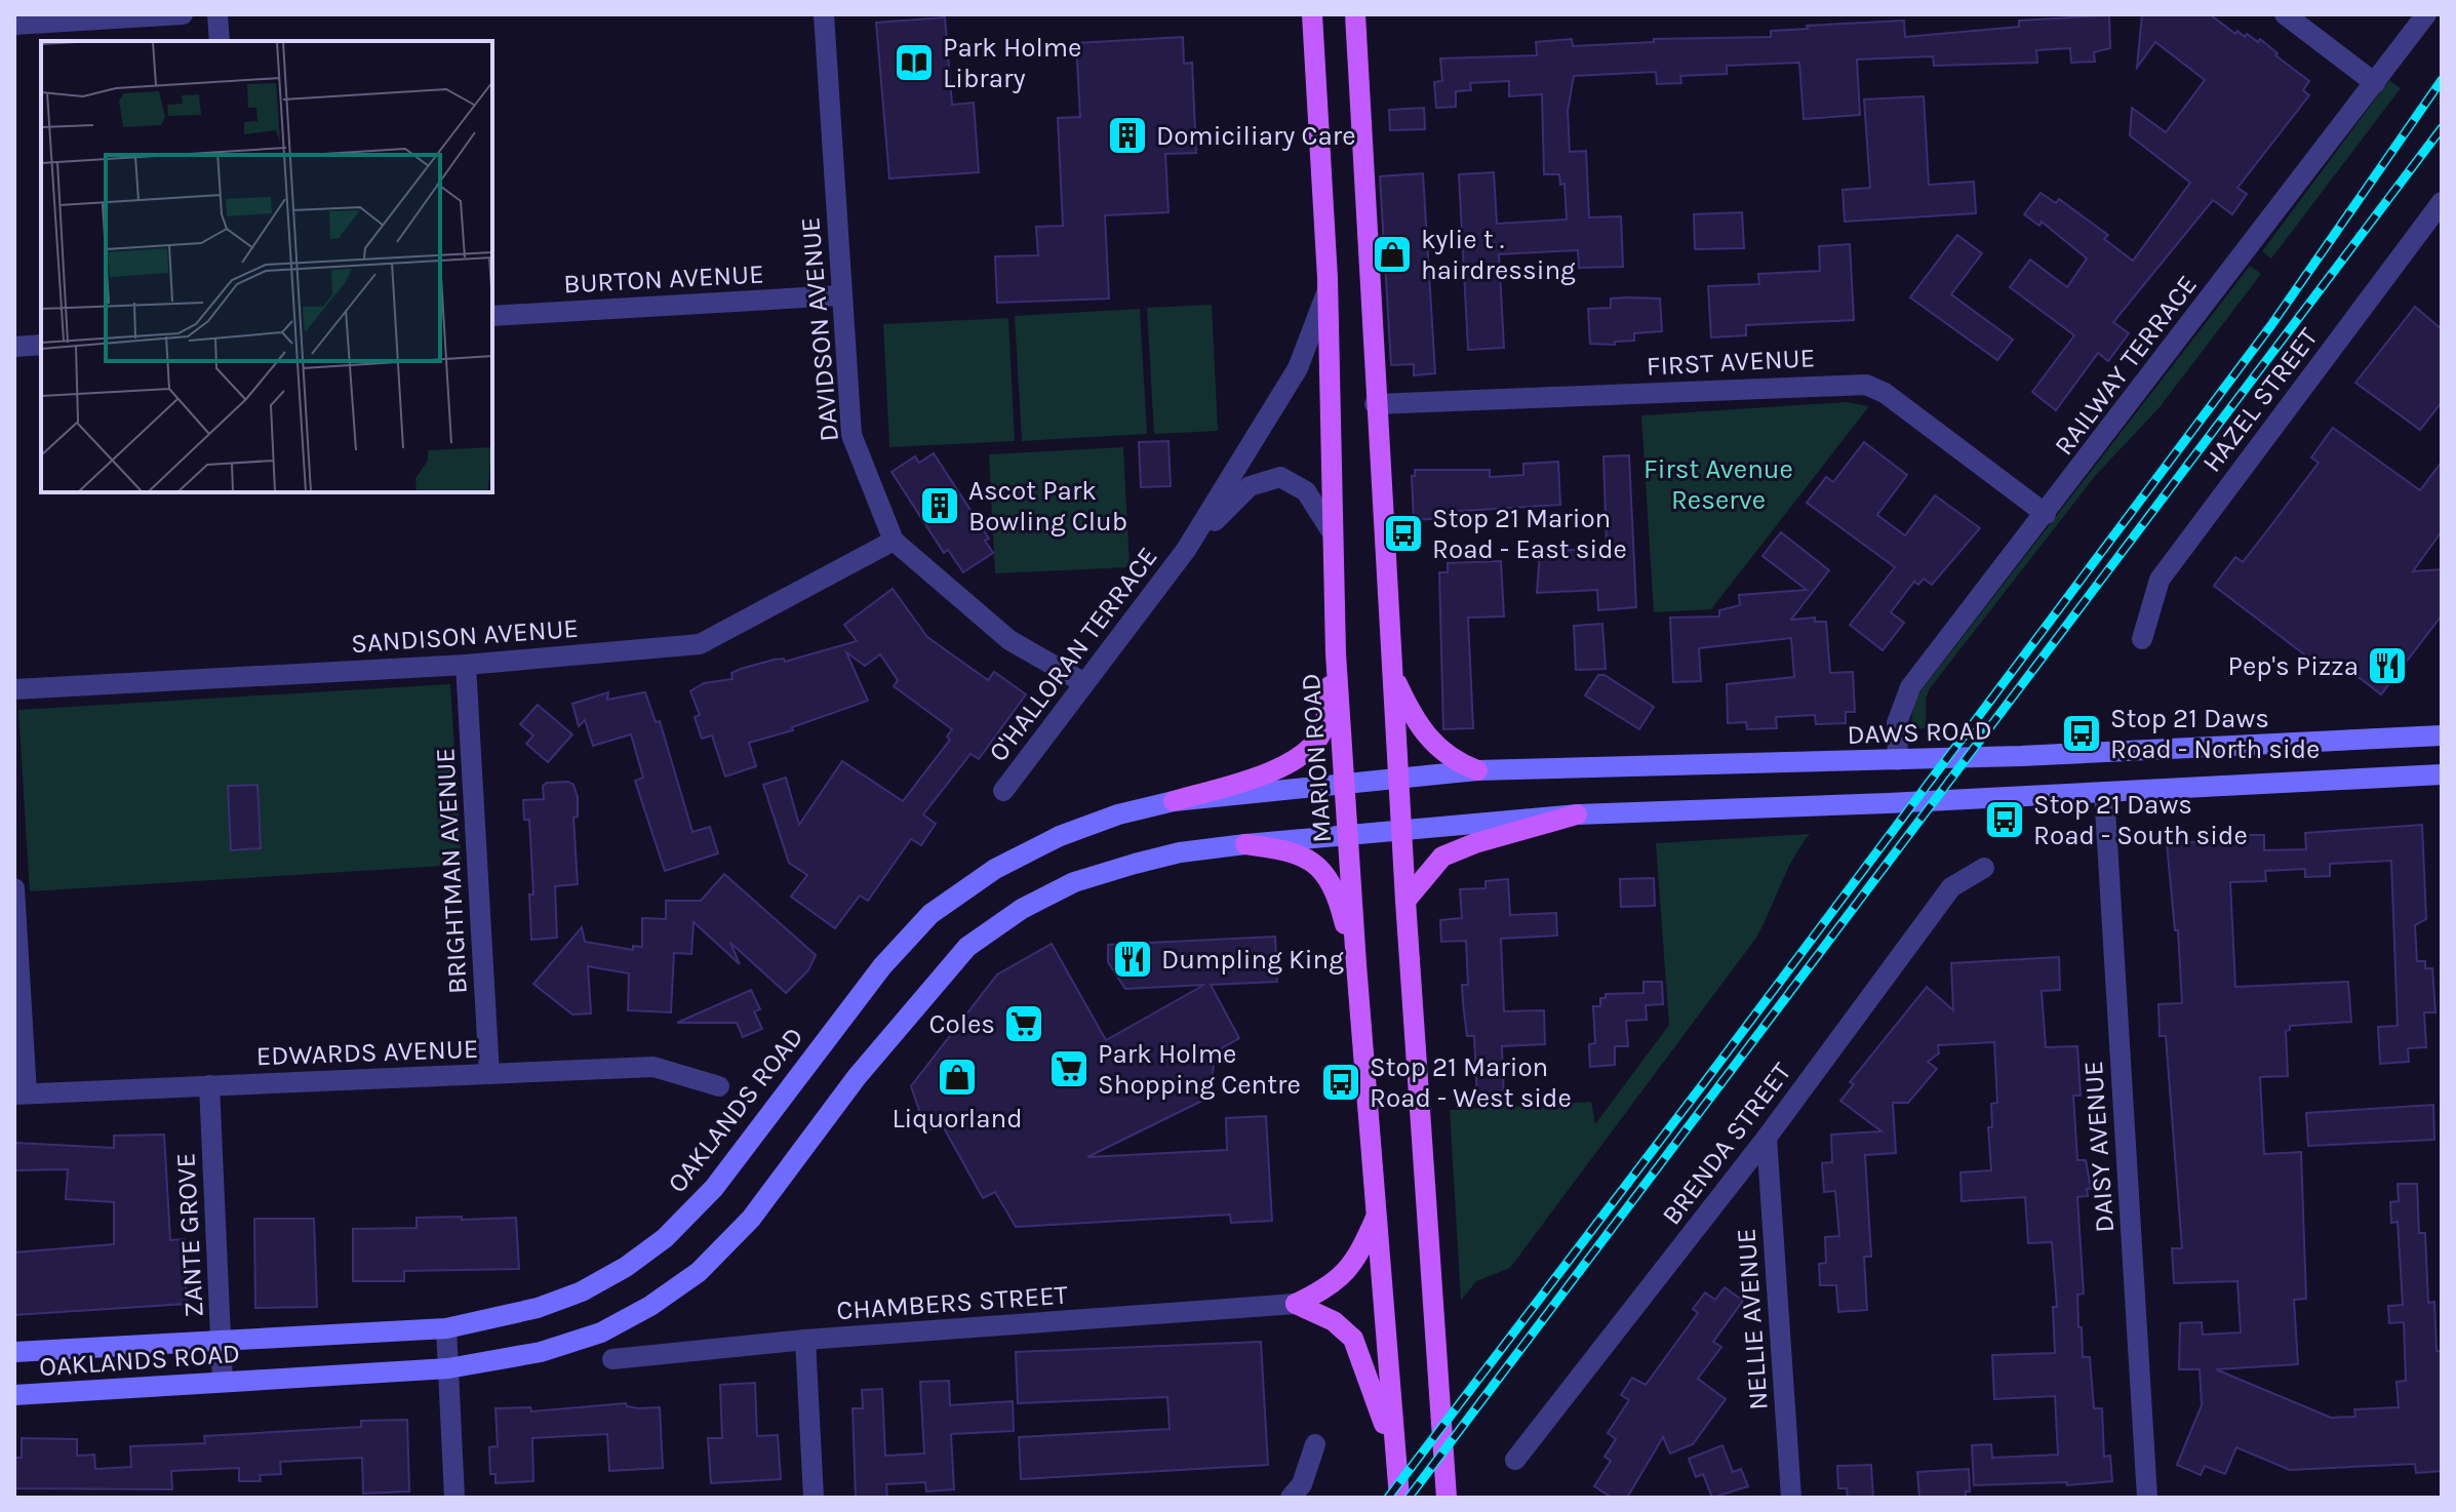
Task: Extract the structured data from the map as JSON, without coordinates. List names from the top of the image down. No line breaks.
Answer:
{"streets":{"main road":["DAWS ROAD","MARION ROAD","OAKLANDS ROAD"],"street":["BURTON AVENUE","DAVIDSON AVENUE","FIRST AVENUE","RAILWAY TERRACE","HAZEL STREET","SANDISON AVENUE","O'HALLORAN TERRACE","BRIGHTMAN AVENUE","EDWARDS AVENUE","BRENDA STREET","DAISY AVENUE","ZANTE GROVE","CHAMBERS STREET","NELLIE AVENUE"]},"crossings":[["BURTON AVENUE","DAVIDSON AVENUE"],["DAVIDSON AVENUE","SANDISON AVENUE"],["DAVIDSON AVENUE","O'HALLORAN TERRACE"],["FIRST AVENUE","RAILWAY TERRACE"],["RAILWAY TERRACE","DAWS ROAD"],["SANDISON AVENUE","BRIGHTMAN AVENUE"],["O'HALLORAN TERRACE","MARION ROAD"],["DAWS ROAD","MARION ROAD"],["DAWS ROAD","OAKLANDS ROAD"],["MARION ROAD","OAKLANDS ROAD"],["BRIGHTMAN AVENUE","EDWARDS AVENUE"],["EDWARDS AVENUE","ZANTE GROVE"],["OAKLANDS ROAD","ZANTE GROVE"],["BRENDA STREET","NELLIE AVENUE"]],"parks":["First Avenue Reserve"],"places":{"library":["Park Holme Library"],"building":["Domiciliary Care","Ascot Park Bowling Club"],"shop":["kylie t . hairdressing","Liquorland"],"bus stop":["Stop 21 Marion Road - East side","Stop 21 Daws Road - North side","Stop 21 Daws Road - South side","Stop 21 Marion Road - West side"],"restaurant":["Pep's Pizza","Dumpling King"],"supermarket":["Coles","Park Holme Shopping Centre"]}}
